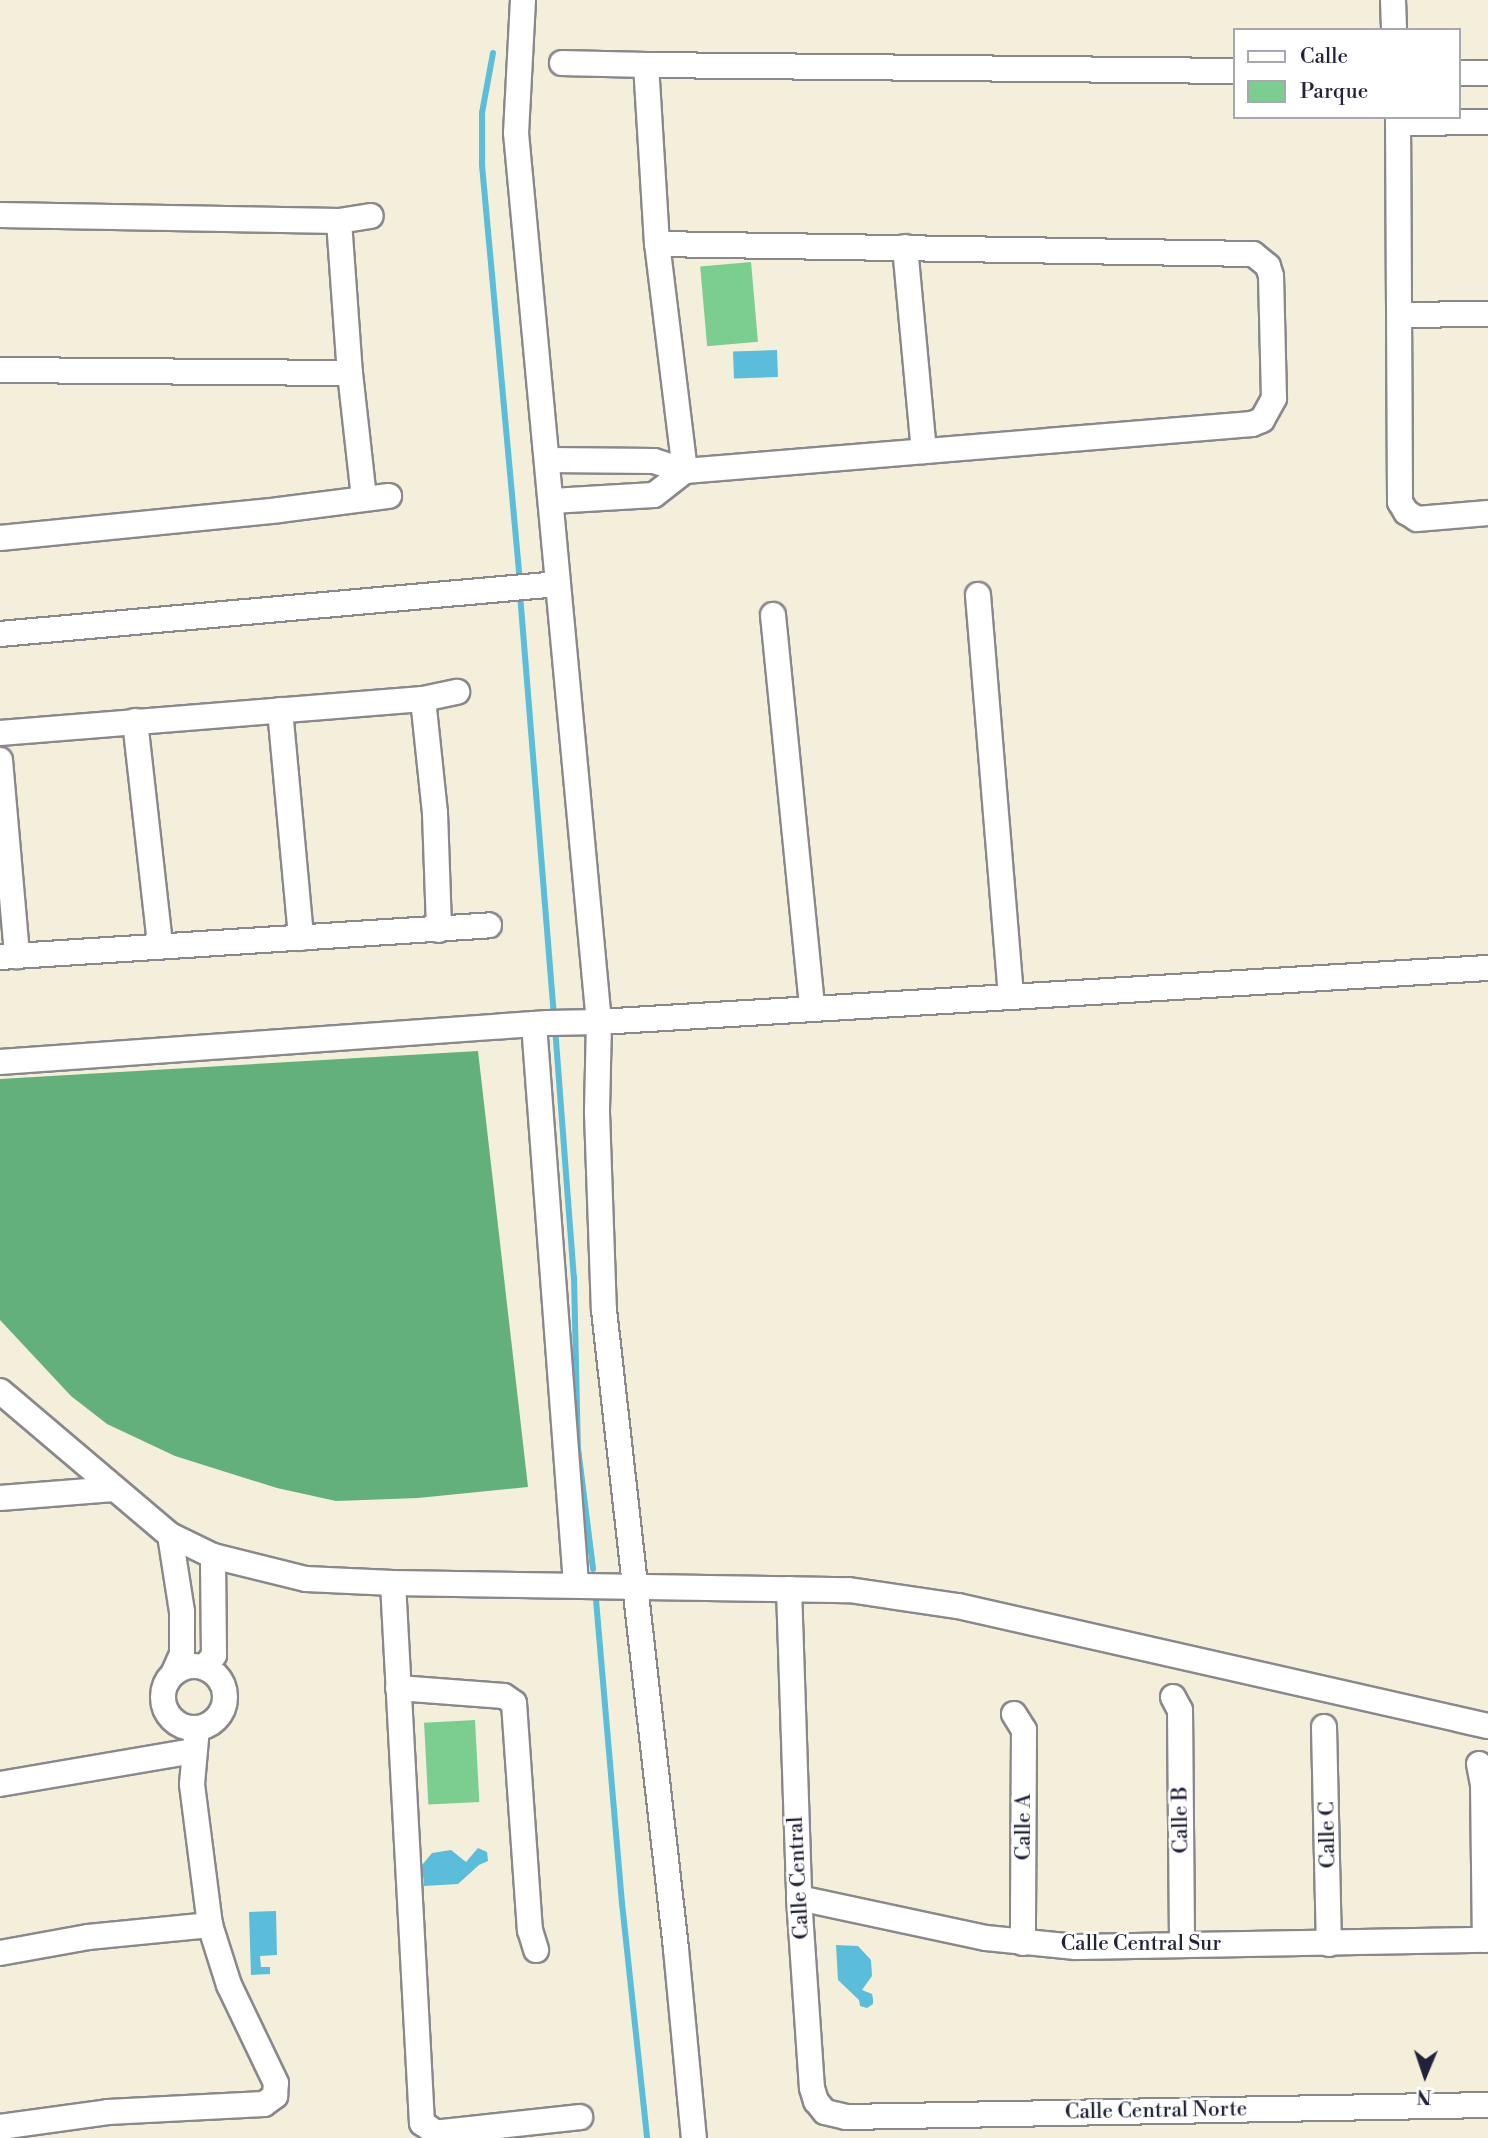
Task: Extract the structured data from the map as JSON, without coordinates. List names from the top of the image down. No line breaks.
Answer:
{"streets":{"street":["Calle B","Calle A","Calle C","Calle Central","Calle Central Sur","Calle Central Norte"]},"crossings":[["Calle B","Calle Central Sur"],["Calle A","Calle Central Sur"],["Calle C","Calle Central Sur"],["Calle Central","Calle Central Sur"],["Calle Central","Calle Central Norte"]],"legend":["Calle","Parque"],"north":"bottom"}
